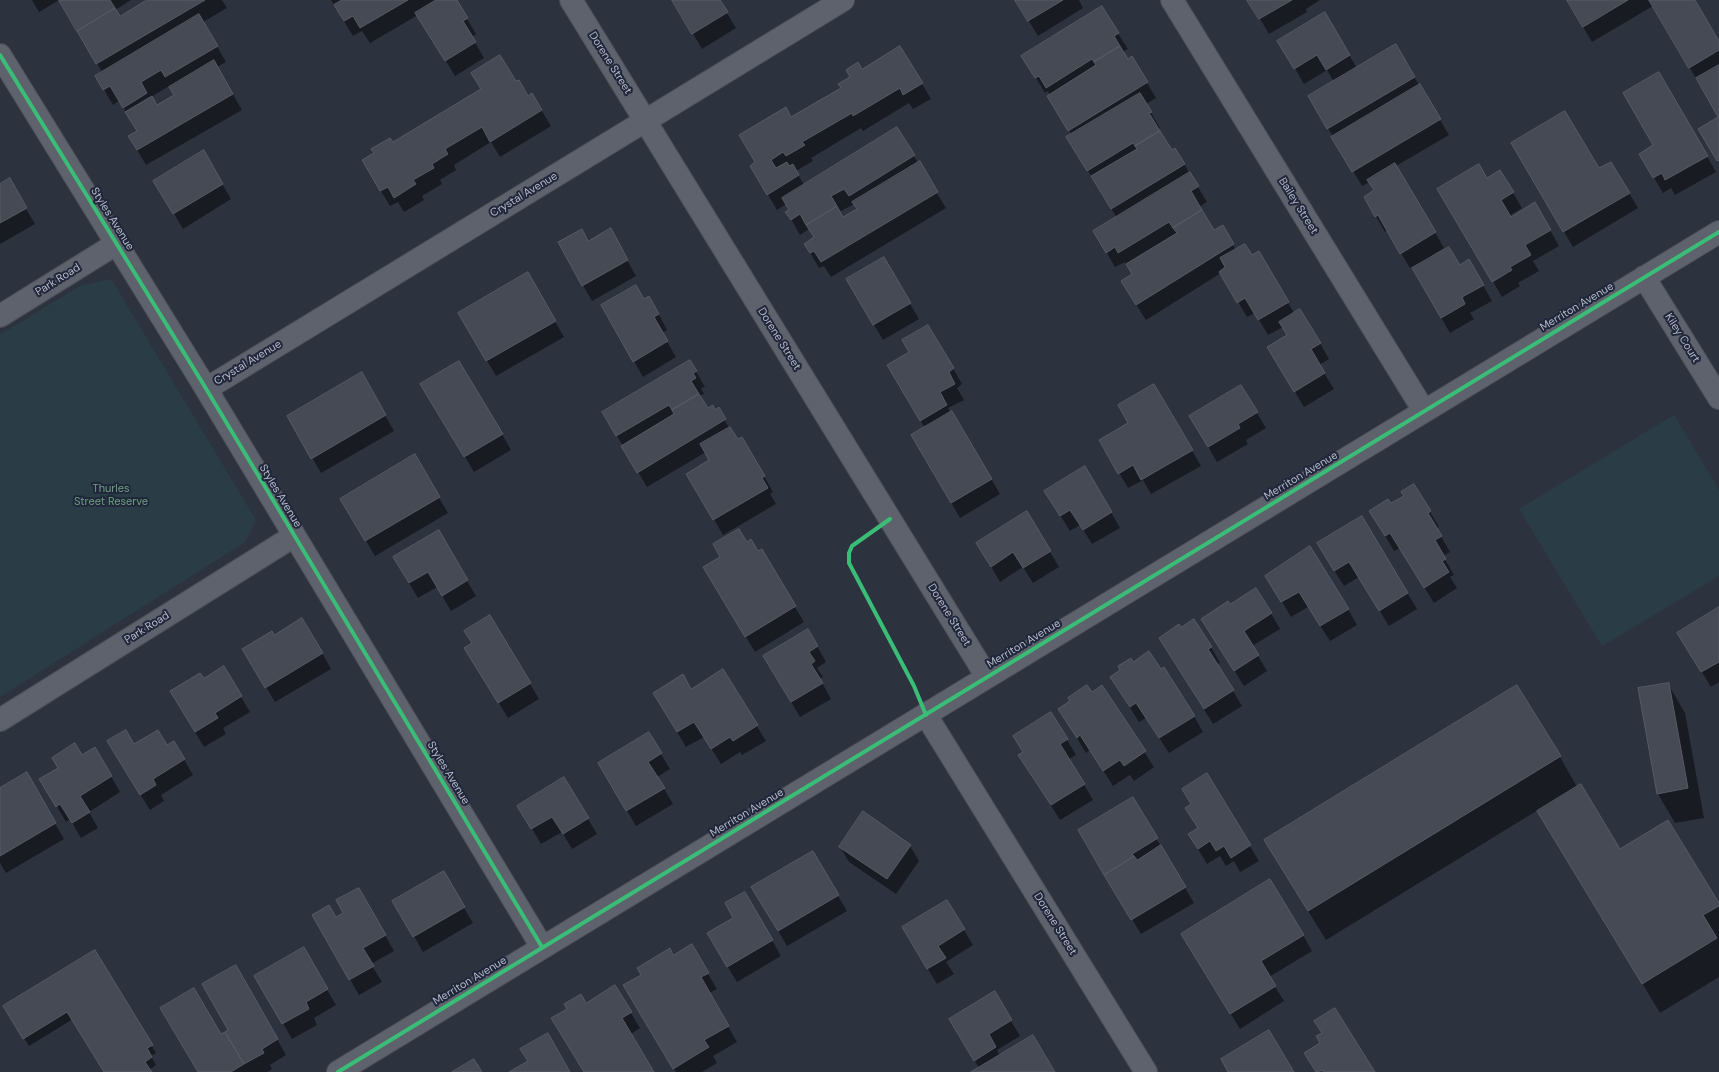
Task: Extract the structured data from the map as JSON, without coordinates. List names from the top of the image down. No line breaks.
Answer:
{"streets":{"street":["Dorene Street","Crystal Avenue","Bailey Street","Styles Avenue","Park Road","Merriton Avenue","Kiley Court"]},"crossings":[["Dorene Street","Crystal Avenue"],["Dorene Street","Merriton Avenue"],["Crystal Avenue","Styles Avenue"],["Bailey Street","Merriton Avenue"],["Styles Avenue","Park Road"],["Styles Avenue","Merriton Avenue"],["Merriton Avenue","Kiley Court"]],"parks":["Thurles Street Reserve"]}
